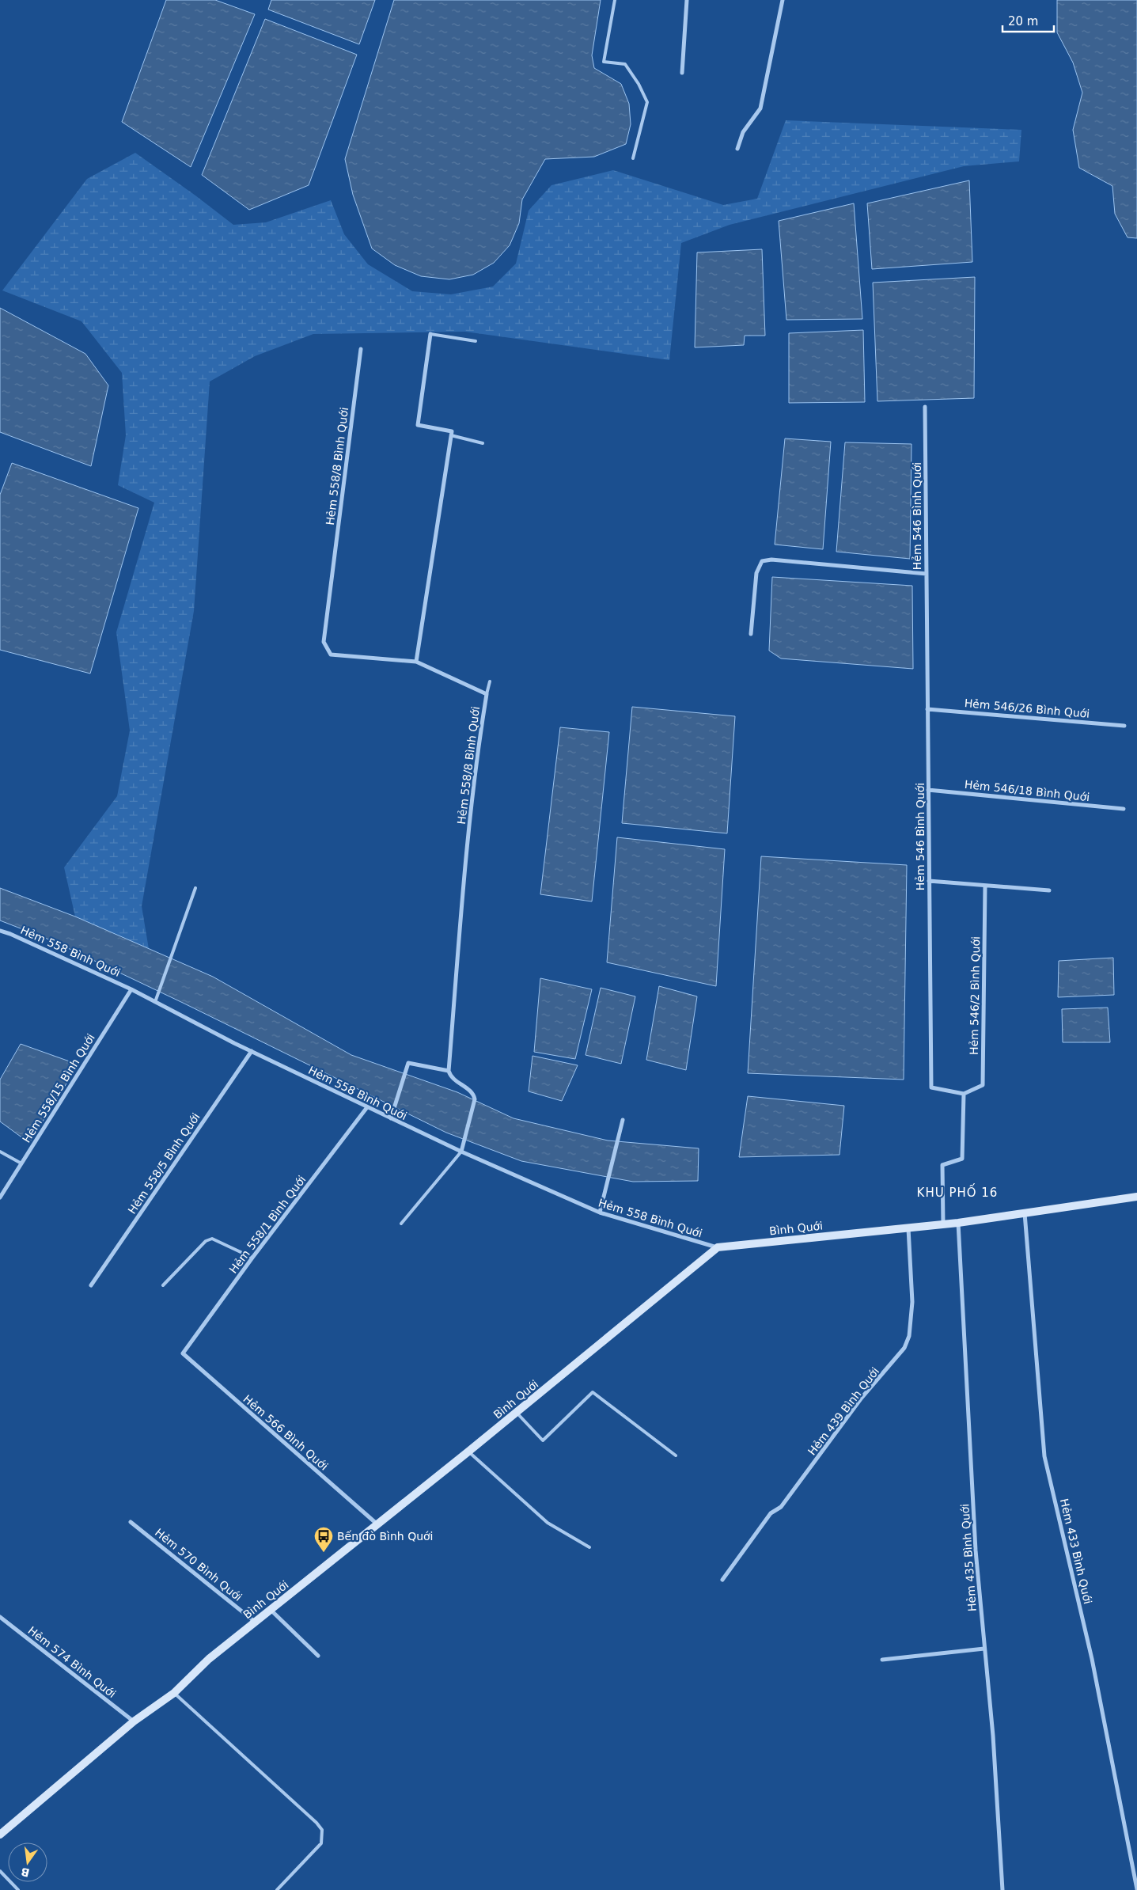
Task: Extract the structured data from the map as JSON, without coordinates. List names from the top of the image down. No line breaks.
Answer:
{"streets":{"main road":["Bình Quới"],"street":["Hẻm 558/8 Bình Quới","Hẻm 546 Bình Quới","Hẻm 546/26 Bình Quới","Hẻm 546/18 Bình Quới","Hẻm 558 Bình Quới","Hẻm 546/2 Bình Quới","Hẻm 558/15 Bình Quới","Hẻm 558/5 Bình Quới","Hẻm 558/1 Bình Quới","Hẻm 439 Bình Quới","Hẻm 566 Bình Quới","Hẻm 433 Bình Quới","Hẻm 435 Bình Quới","Hẻm 570 Bình Quới","Hẻm 574 Bình Quới"]},"crossings":[["Hẻm 546 Bình Quới","Hẻm 546/26 Bình Quới"],["Hẻm 546 Bình Quới","Hẻm 546/18 Bình Quới"],["Hẻm 546 Bình Quới","Hẻm 546/2 Bình Quới"],["Hẻm 558 Bình Quới","Hẻm 558/15 Bình Quới"],["Hẻm 558 Bình Quới","Hẻm 558/5 Bình Quới"],["Hẻm 558 Bình Quới","Hẻm 558/1 Bình Quới"],["Hẻm 558 Bình Quới","Bình Quới"],["Hẻm 558/1 Bình Quới","Hẻm 566 Bình Quới"],["Bình Quới","Hẻm 439 Bình Quới"],["Bình Quới","Hẻm 566 Bình Quới"],["Bình Quới","Hẻm 433 Bình Quới"],["Bình Quới","Hẻm 435 Bình Quới"],["Bình Quới","Hẻm 570 Bình Quới"],["Bình Quới","Hẻm 574 Bình Quới"]],"districts":["KHU PHỐ 16"],"places":{"bus stop":["Bến đò Bình Quới"]},"scale_bar":"20 m","north":"bottom"}
